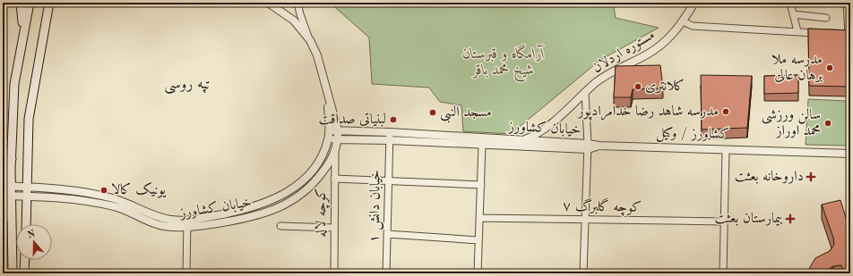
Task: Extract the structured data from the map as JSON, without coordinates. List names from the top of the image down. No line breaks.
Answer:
{"streets":{"street":["مستوره اردلان","خیابان کشاورز","کشاورز / وکیل","خیابان دانش ۱","کوچه گلبرگ ۷","کوچه لاله"]},"crossings":[["مستوره اردلان","خیابان کشاورز"],["مستوره اردلان","کشاورز / وکیل"],["خیابان کشاورز","کشاورز / وکیل"],["خیابان کشاورز","خیابان دانش ۱"],["خیابان کشاورز","کوچه لاله"]],"districts":["تپه روسی"],"parks":["آرامگاه و قبرستان شیخ محمد باقر"],"places":{"other":["مدرسه ملا برهان عالی","کلانتری","مدرسه شاهد رضا خدامرادپور","مسجد النبی","لبنیاتی ‌صداقت","سالن ورزشی محمد اوراز","یونیک کالا"],"health":["داروخانه بعثت","بیمارستان بعثت"]},"north":"top"}
